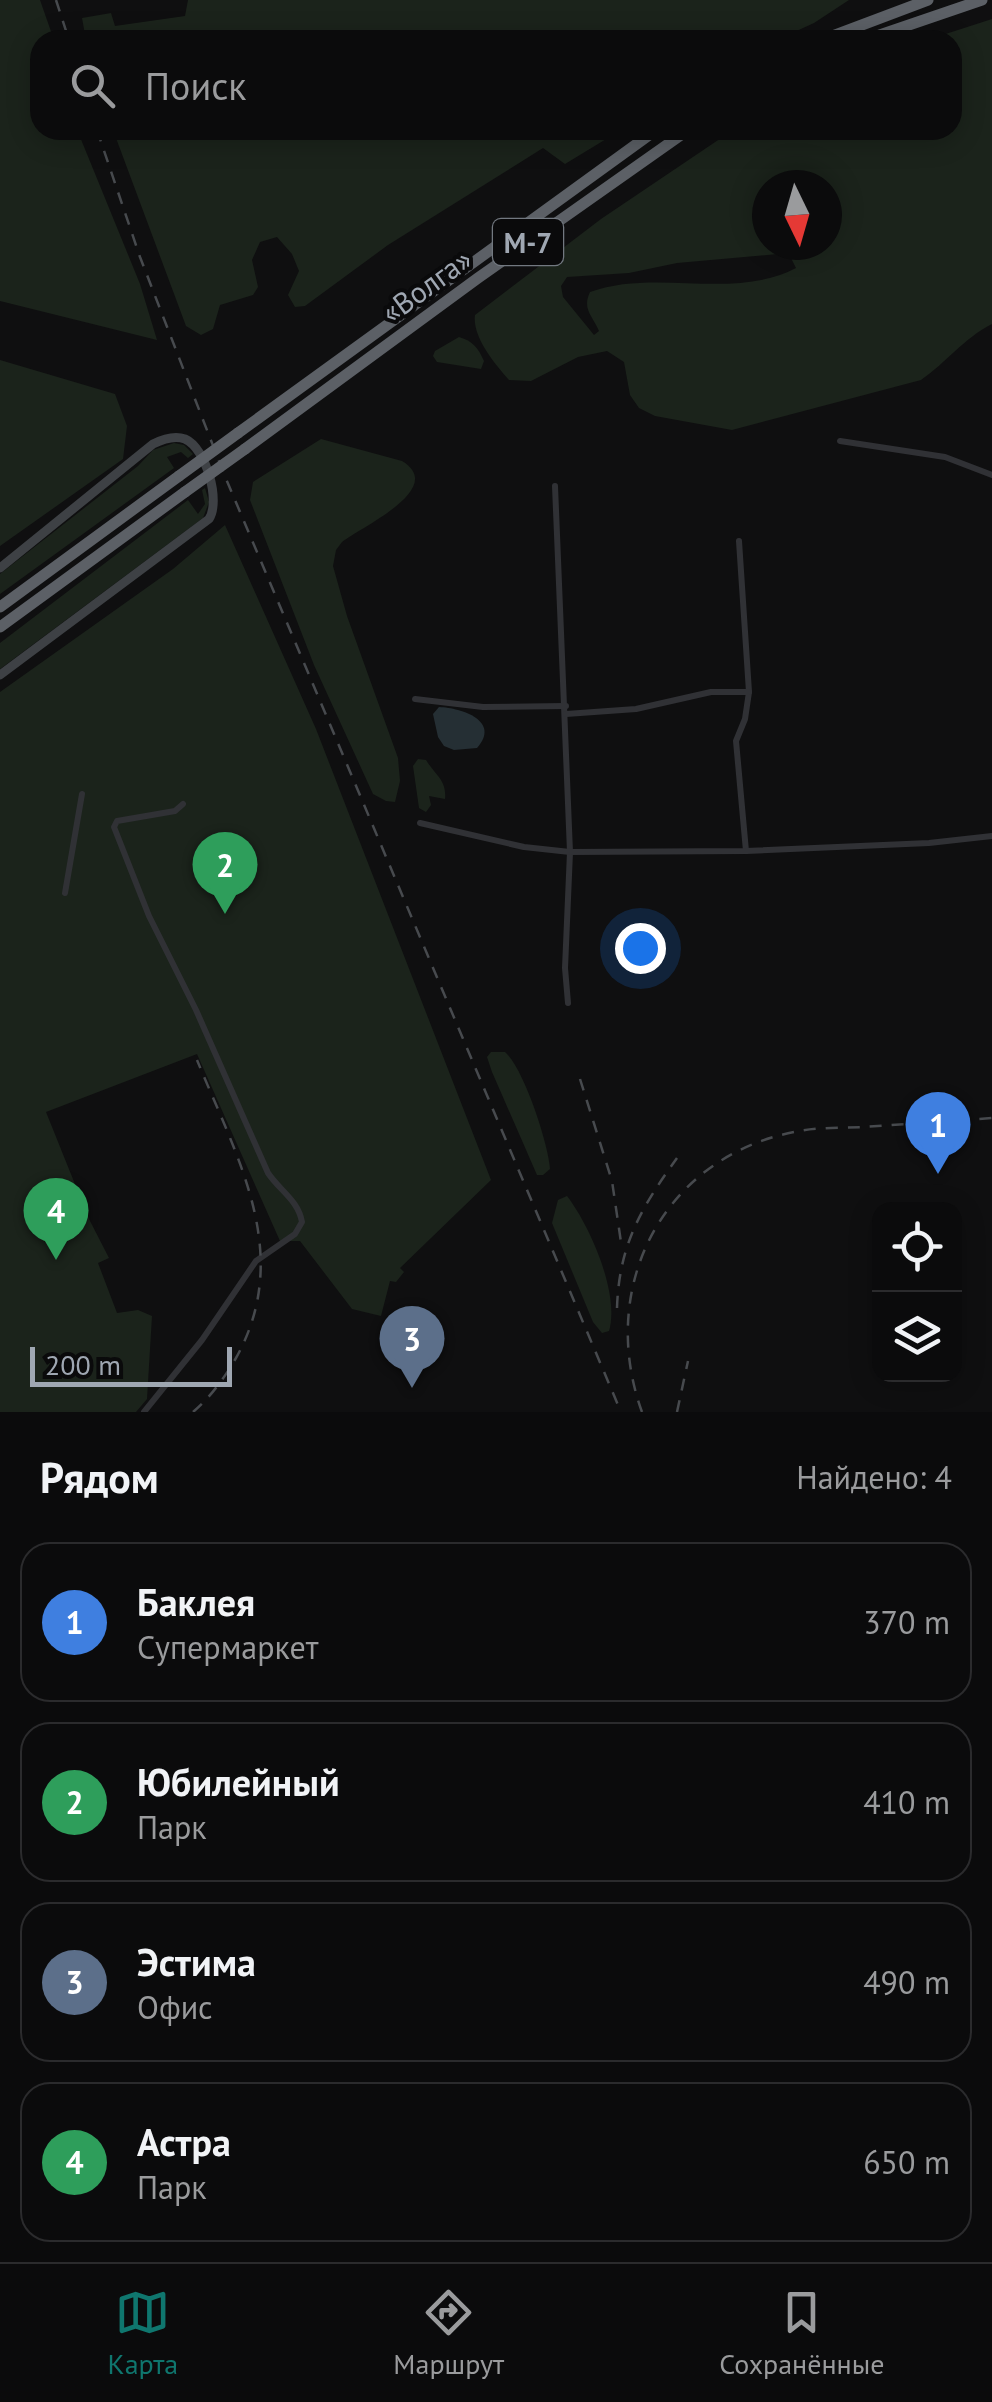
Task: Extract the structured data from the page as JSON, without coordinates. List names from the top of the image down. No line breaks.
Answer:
{"streets":{"highway":["М-7","«Волга»"]},"scale_bar":"200 m","north":"bottom","page":{"search":"Поиск","pins":["2","1","4","3"],"scale":"200 m","heading":["Рядом","Найдено: 4"],"list":[{"mark":"1","name":"Баклея","note":"Супермаркет","value":"370 m"},{"mark":"2","name":"Юбилейный","note":"Парк","value":"410 m"},{"mark":"3","name":"Эстима","note":"Офис","value":"490 m"},{"mark":"4","name":"Астра","note":"Парк","value":"650 m"}],"nav":["Карта","Маршрут","Сохранённые"]}}
